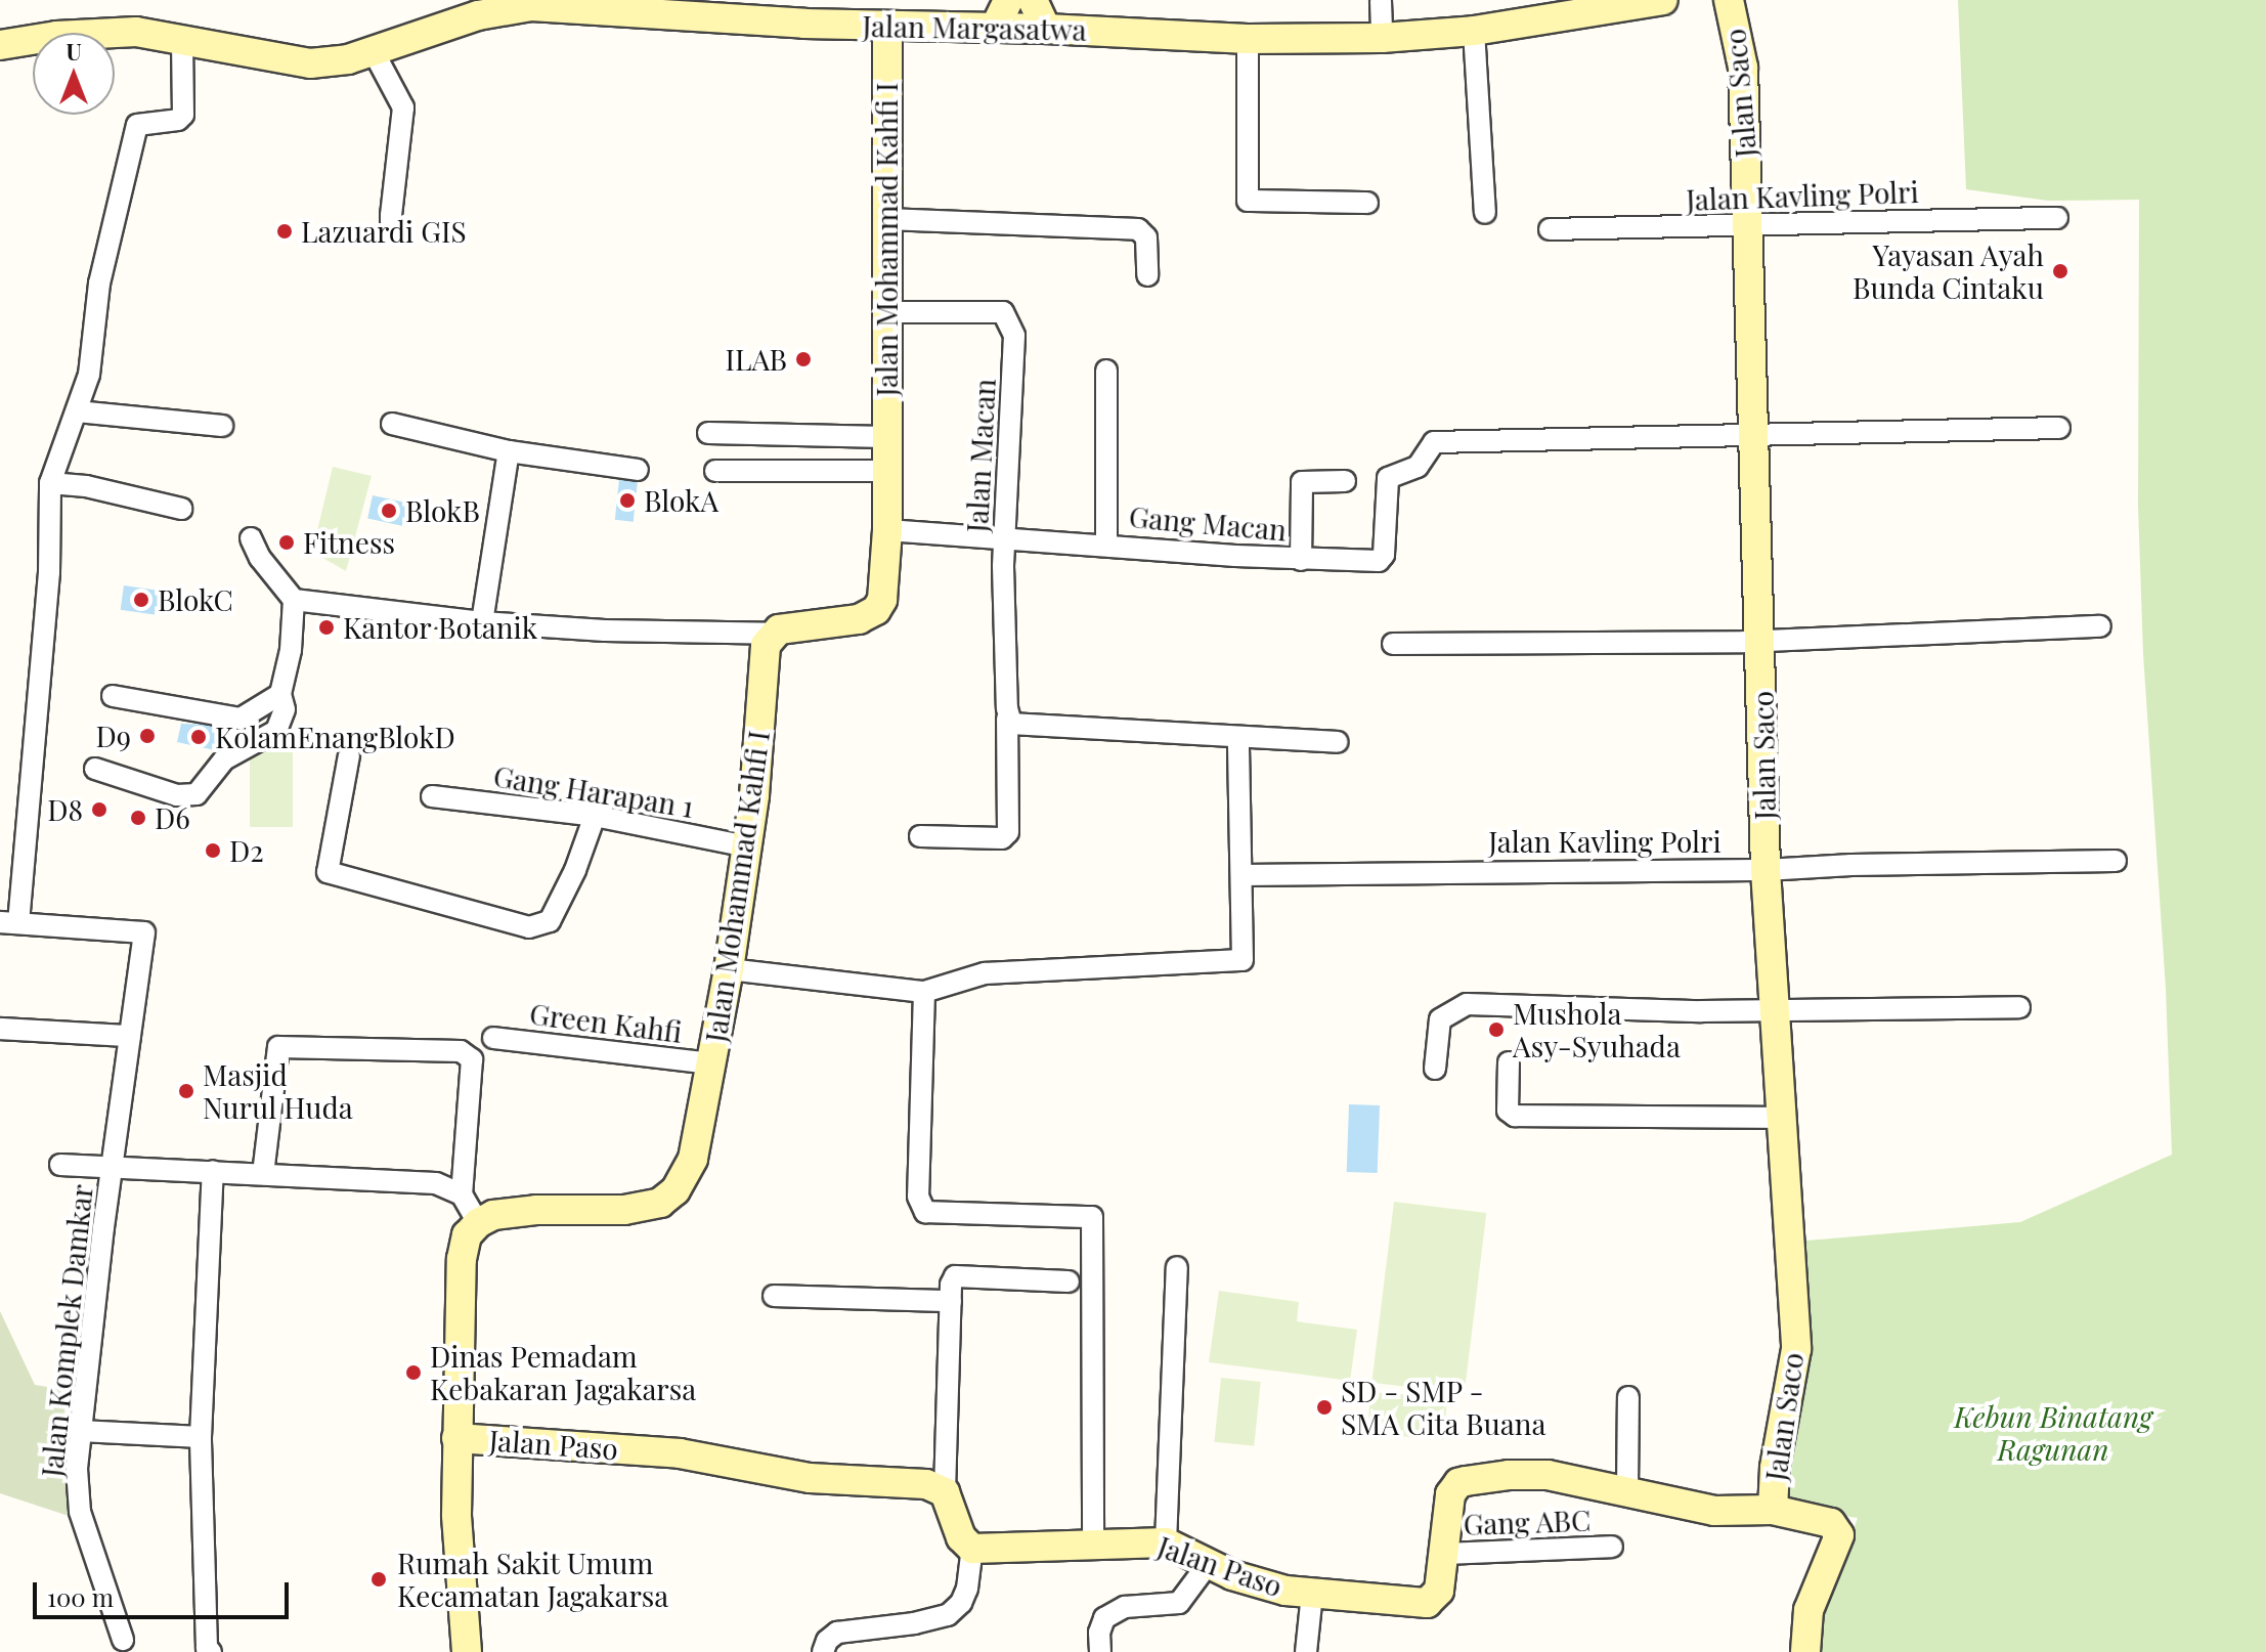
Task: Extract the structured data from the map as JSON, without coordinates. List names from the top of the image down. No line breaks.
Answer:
{"streets":{"main road":["Jalan Margasatwa","Jalan Saco","Jalan Mohammad Kahfi I","Jalan Paso"],"street":["Jalan Kavling Polri","Jalan Macan","Gang Macan","Gang Harapan 1","Green Kahfi","Jalan Komplek Damkar","Gang ABC"]},"crossings":[["Jalan Margasatwa","Jalan Mohammad Kahfi I"],["Jalan Saco","Jalan Kavling Polri"],["Jalan Saco","Gang Macan"],["Jalan Saco","Jalan Paso"],["Jalan Mohammad Kahfi I","Jalan Macan"],["Jalan Mohammad Kahfi I","Gang Macan"],["Jalan Mohammad Kahfi I","Gang Harapan 1"],["Jalan Mohammad Kahfi I","Green Kahfi"],["Jalan Macan","Gang Macan"],["Jalan Paso","Gang ABC"]],"parks":["Kebun Binatang Ragunan"],"places":["Lazuardi GIS","Yayasan Ayah Bunda Cintaku","ILAB","BlokA","BlokB","Fitness","BlokC","Kantor Botanik","D9","KolamEnangBlokD","D8","D6","D2","Mushola Asy-Syuhada","Masjid Nurul Huda","Dinas Pemadam Kebakaran Jagakarsa","SD - SMP - SMA Cita Buana","Rumah Sakit Umum Kecamatan Jagakarsa"],"scale_bar":"100 m","north":"top"}
